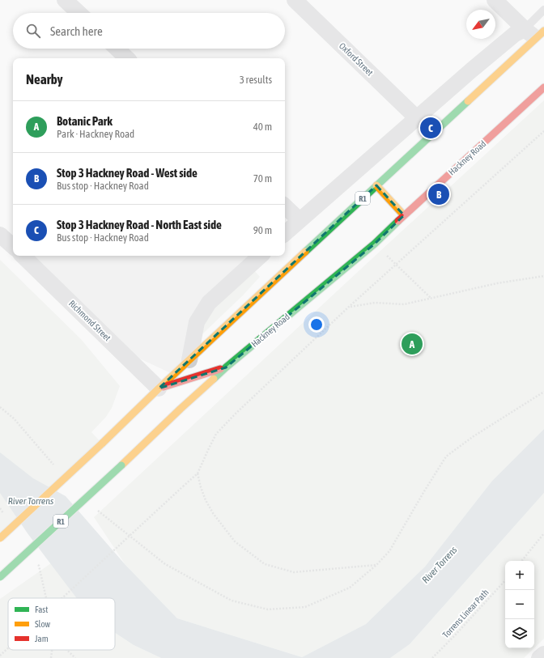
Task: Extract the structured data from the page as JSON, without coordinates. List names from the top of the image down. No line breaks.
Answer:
{"streets":{"highway":["Hackney Road","R1"],"street":["Oxford Street","Richmond Street"],"path":["Torrens Linear Path"]},"crossings":[["R1","Richmond Street"]],"water":["River Torrens"],"legend":["Fast","Slow","Jam"],"north":"bottom left","page":{"search":"Search here","heading":["Nearby","3 results"],"list":[{"mark":"A","name":"Botanic Park","note":"Park · Hackney Road","value":"40 m"},{"mark":"B","name":"Stop 3 Hackney Road - West side","note":"Bus stop · Hackney Road","value":"70 m"},{"mark":"C","name":"Stop 3 Hackney Road - North East side","note":"Bus stop · Hackney Road","value":"90 m"}],"pins":["C","B","A"],"map_buttons":["+","−"]}}
